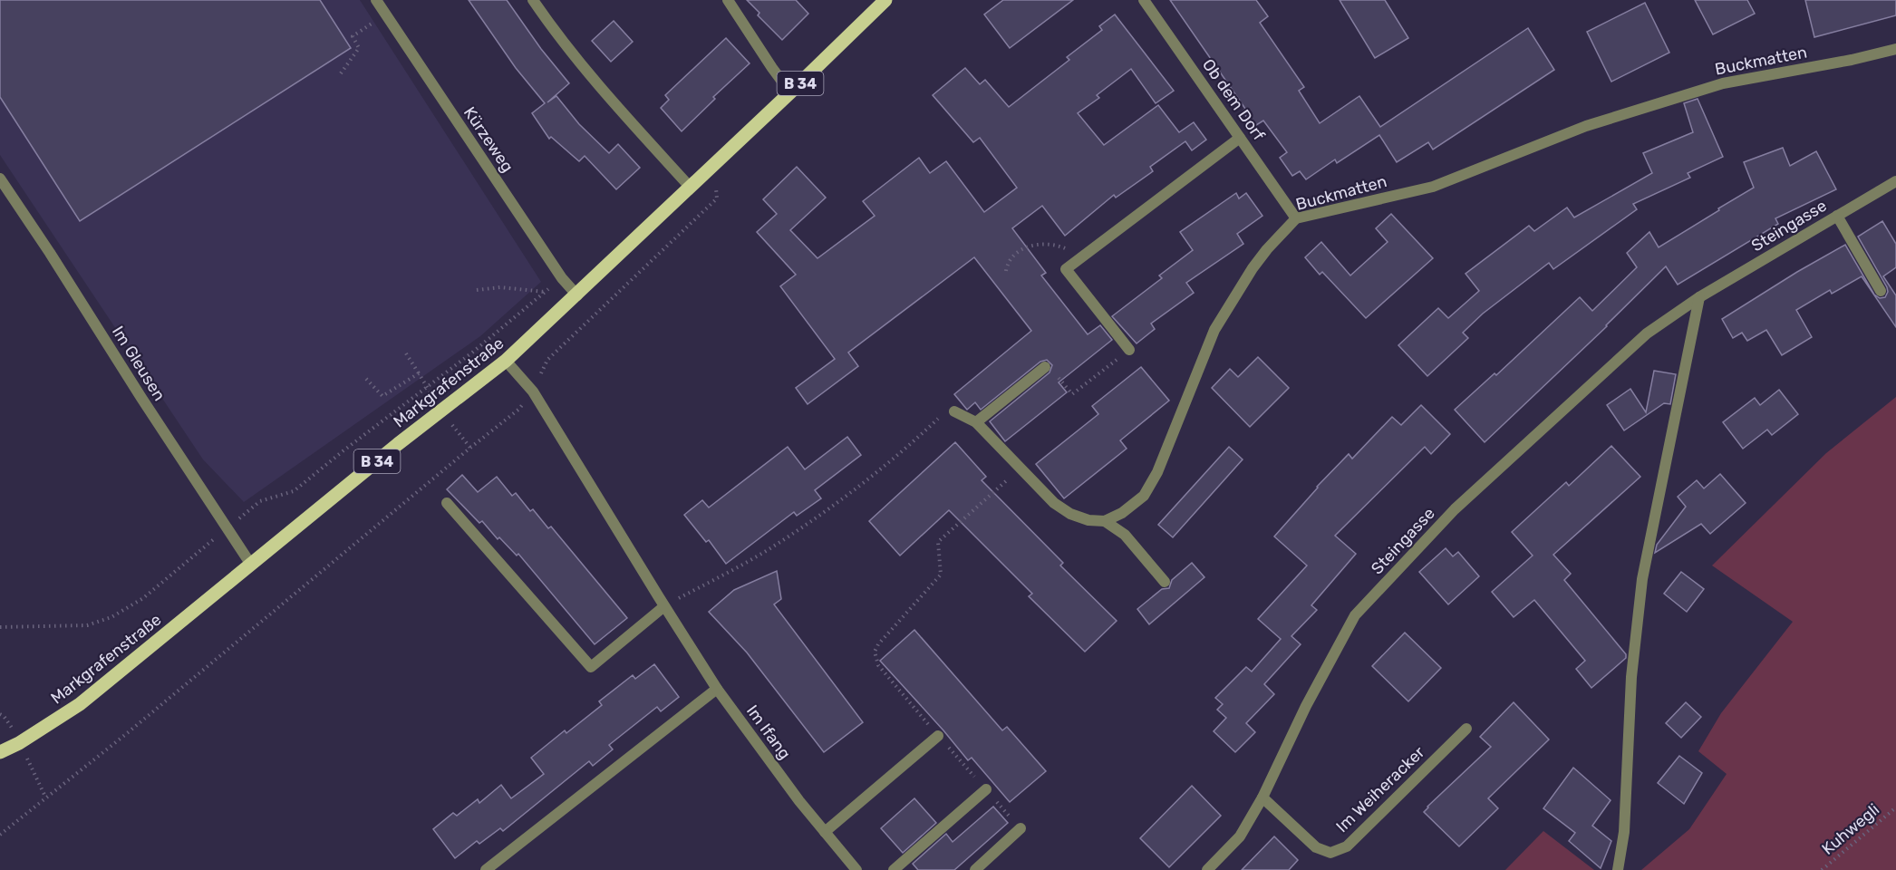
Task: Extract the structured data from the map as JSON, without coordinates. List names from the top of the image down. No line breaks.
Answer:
{"streets":{"main road":["B 34","Markgrafenstraße"],"street":["Buckmatten","Ob dem Dorf","Kürzeweg","Steingasse","Im Gleusen","Im Ifang","Im Weiheracker"],"path":["Kuhwegli"]},"crossings":[["Buckmatten","Ob dem Dorf"],["Kürzeweg","Markgrafenstraße"],["Steingasse","Im Weiheracker"],["Im Gleusen","Markgrafenstraße"],["Markgrafenstraße","Im Ifang"]]}
